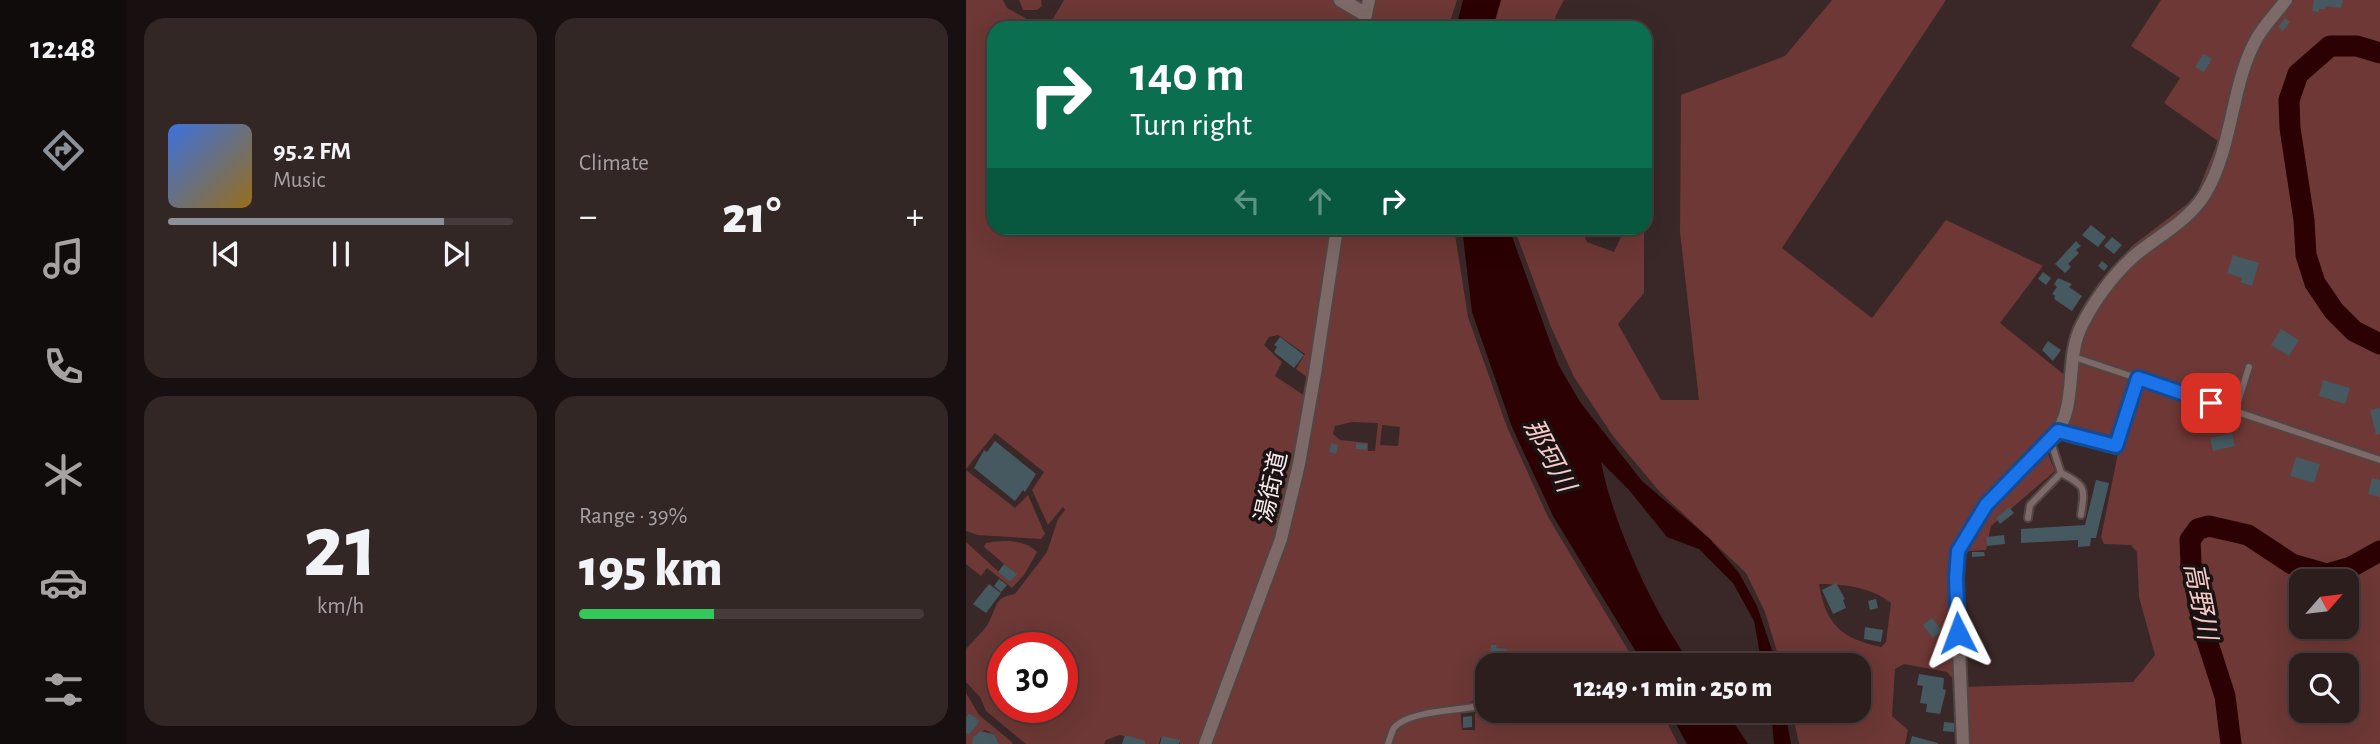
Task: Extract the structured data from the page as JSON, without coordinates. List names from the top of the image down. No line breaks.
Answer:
{"streets":{"street":["湯街道"]},"water":["那珂川","高野川"],"north":"top right","page":{"tabs":"12:48","tile":["Climate",["21","km/h"],["Range · 39%","195 km"]],"turn":["140 m","Turn right"],"song":["95.2 FM","Music"],"heat":["−","21°","+"],"limit":"30","trip":"12:49 · 1 min · 250 m"}}
